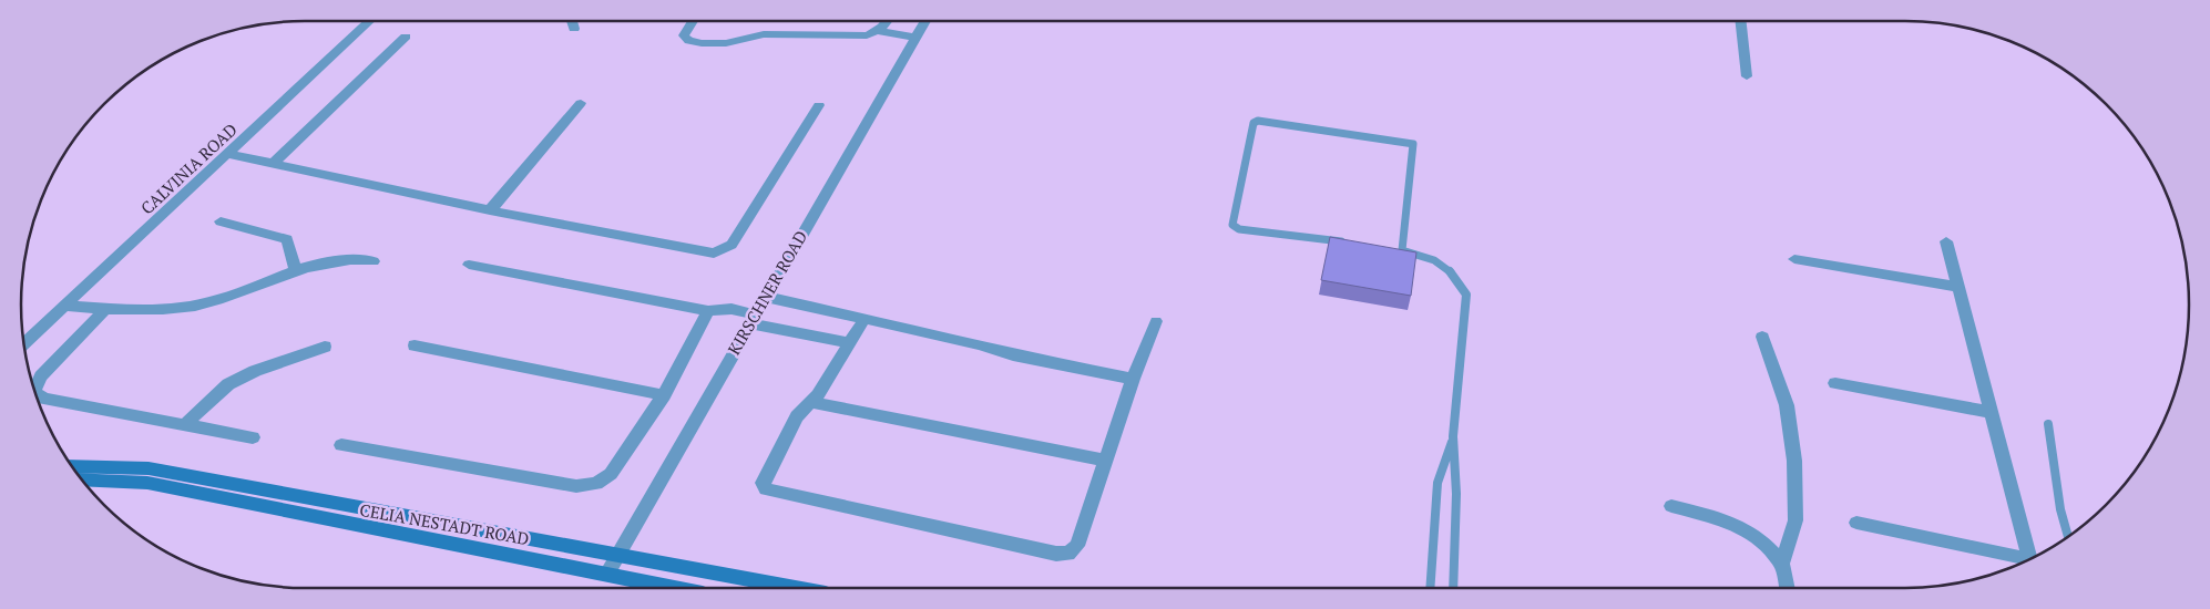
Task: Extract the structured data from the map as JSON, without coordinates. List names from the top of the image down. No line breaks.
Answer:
{"streets":{"street":["CALVINIA ROAD","KIRSCHNER ROAD","CELIA NESTADT ROAD"]},"crossings":[["KIRSCHNER ROAD","CELIA NESTADT ROAD"]]}
